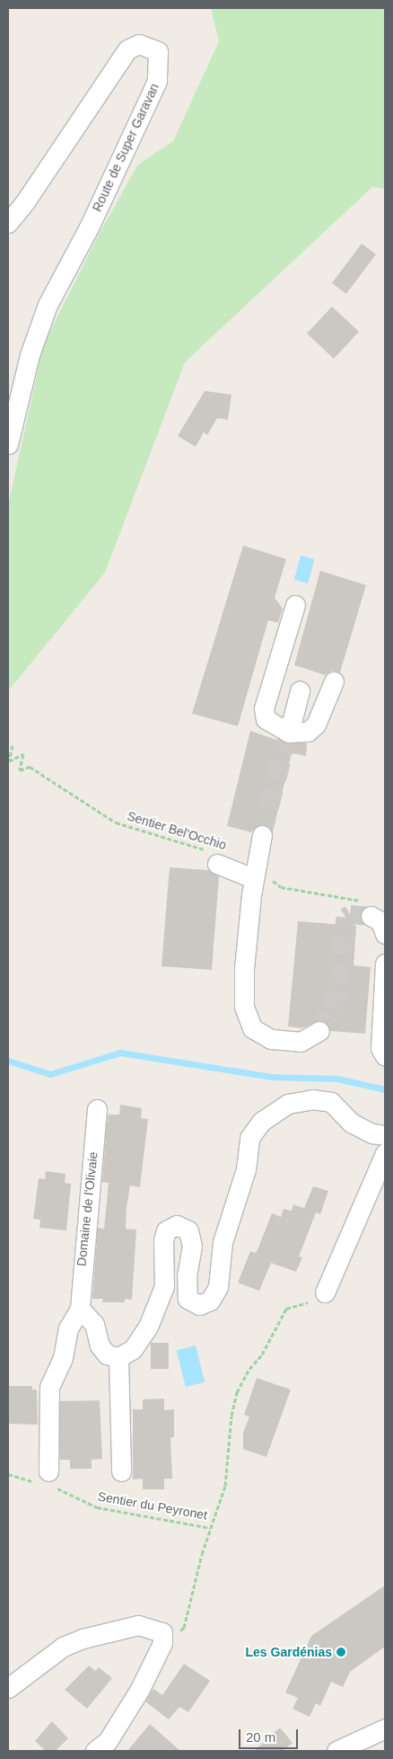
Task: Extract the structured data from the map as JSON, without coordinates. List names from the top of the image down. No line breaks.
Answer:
{"streets":{"street":["Route de Super Garavan","Domaine de l'Olivaie"],"path":["Sentier Bel'Occhio","Sentier du Peyronet"]},"crossings":[["Domaine de l'Olivaie","Sentier du Peyronet"]],"places":["Les Gardénias"],"scale_bar":"20 m"}
